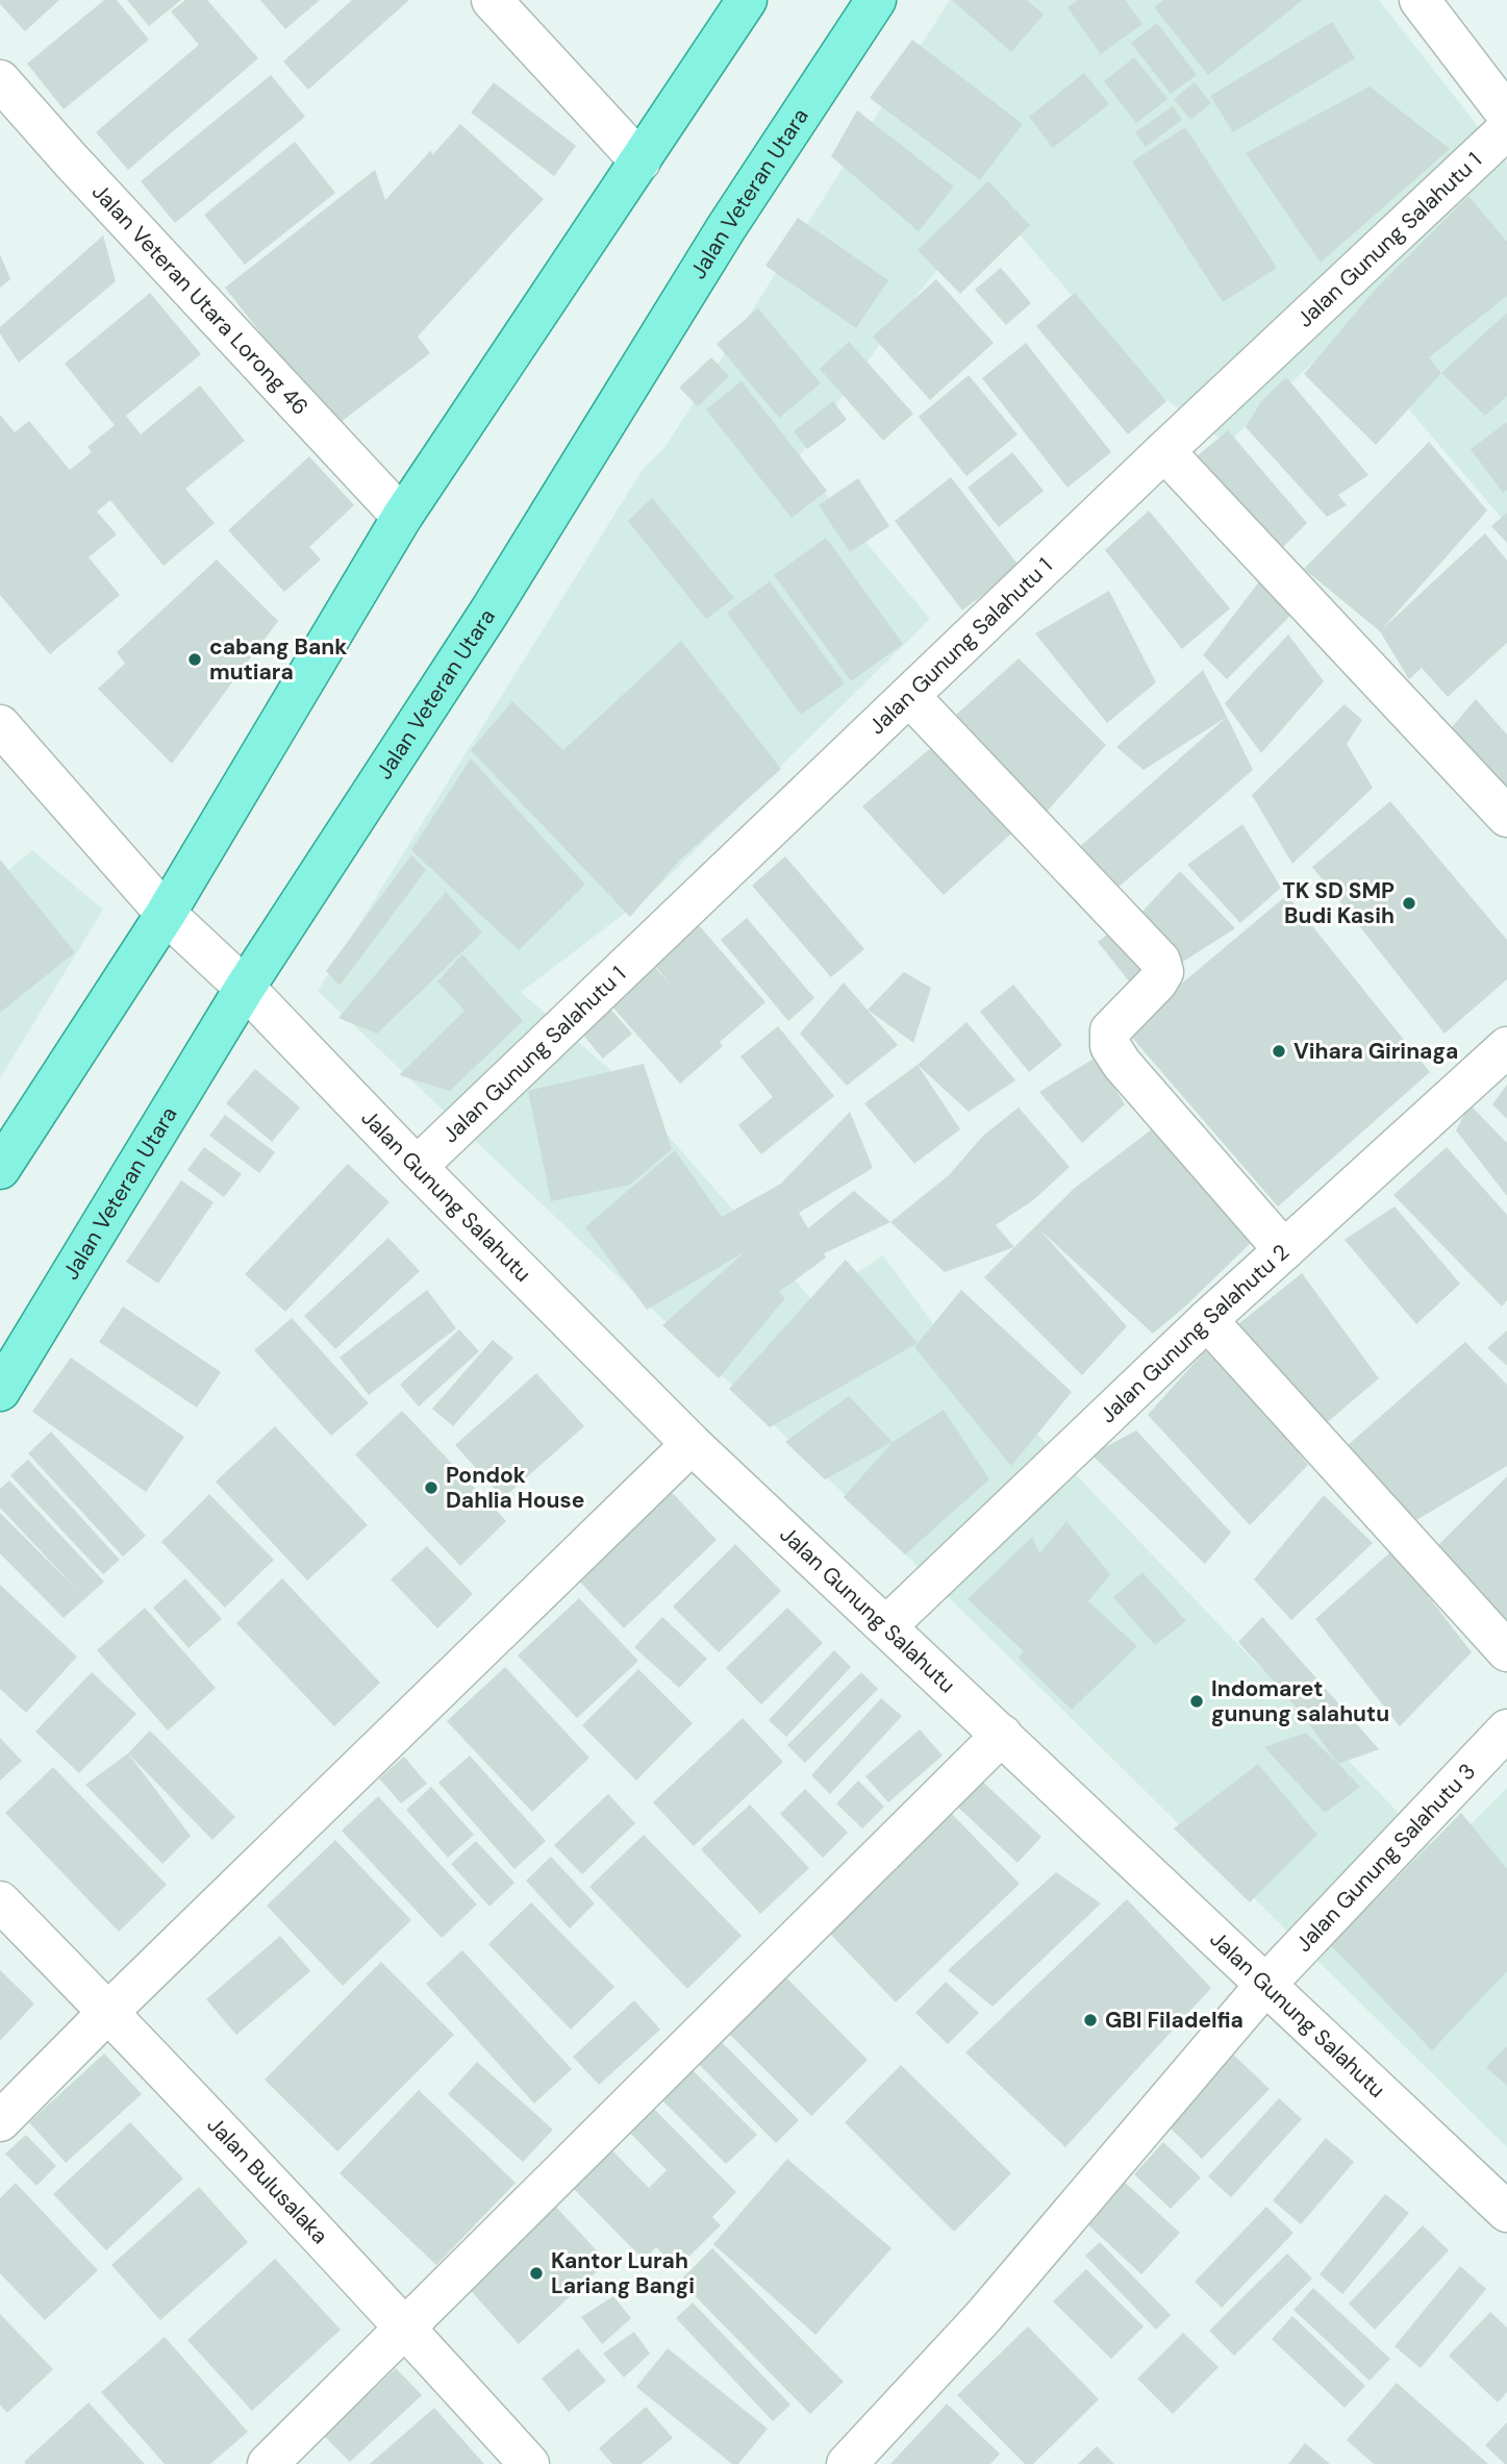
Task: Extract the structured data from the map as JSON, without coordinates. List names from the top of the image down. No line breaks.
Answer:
{"streets":{"main road":["Jalan Veteran Utara"],"street":["Jalan Gunung Salahutu 1","Jalan Veteran Utara Lorong 46","Jalan Gunung Salahutu","Jalan Gunung Salahutu 2","Jalan Gunung Salahutu 3","Jalan Bulusalaka"]},"crossings":[["Jalan Veteran Utara","Jalan Gunung Salahutu"],["Jalan Gunung Salahutu 1","Jalan Gunung Salahutu"],["Jalan Gunung Salahutu","Jalan Gunung Salahutu 2"],["Jalan Gunung Salahutu","Jalan Gunung Salahutu 3"]],"places":["cabang Bank mutiara","TK SD SMP Budi Kasih","Vihara Girinaga","Pondok Dahlia House","Indomaret gunung salahutu","GBI Filadelfia","Kantor Lurah Lariang Bangi"]}
